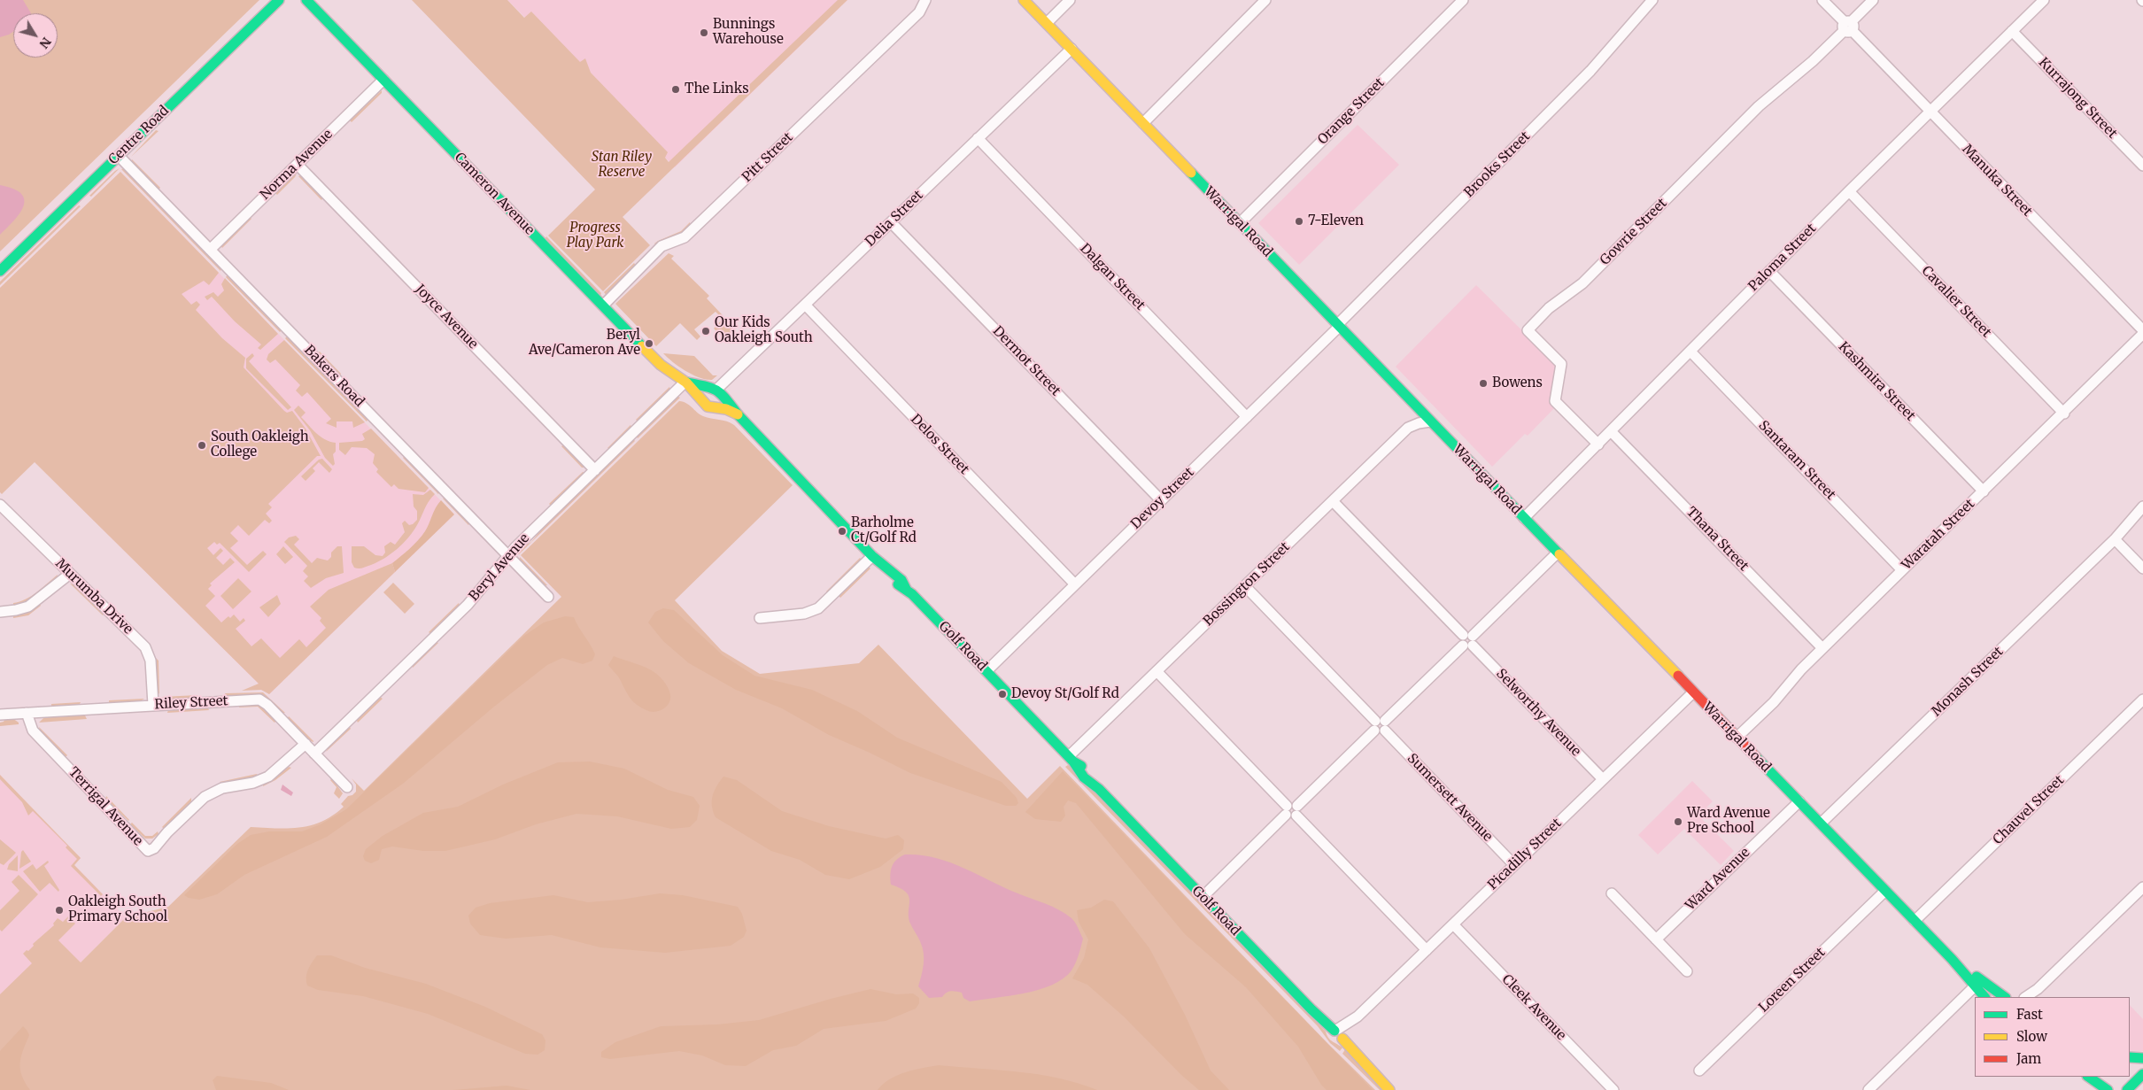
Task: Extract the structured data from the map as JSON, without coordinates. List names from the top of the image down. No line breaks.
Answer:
{"streets":{"main road":["Centre Road","Cameron Avenue","Warrigal Road","Golf Road"],"street":["Kurrajong Street","Orange Street","Pitt Street","Norma Avenue","Brooks Street","Manuka Street","Delia Street","Gowrie Street","Paloma Street","Dalgan Street","Cavalier Street","Joyce Avenue","Dermot Street","Bakers Road","Kashmira Street","Delos Street","Santaram Street","Devoy Street","Waratah Street","Thana Street","Beryl Avenue","Bossington Street","Murumba Drive","Monash Street","Riley Street","Selworthy Avenue","Sumersett Avenue","Terrigal Avenue","Chauvel Street","Picadilly Street","Ward Avenue","Loreen Street","Cleek Avenue"]},"crossings":[["Kurrajong Street","Paloma Street"],["Orange Street","Warrigal Road"],["Centre Road","Bakers Road"],["Pitt Street","Cameron Avenue"],["Norma Avenue","Cameron Avenue"],["Norma Avenue","Joyce Avenue"],["Norma Avenue","Bakers Road"],["Brooks Street","Warrigal Road"],["Brooks Street","Devoy Street"],["Manuka Street","Gowrie Street"],["Manuka Street","Paloma Street"],["Cameron Avenue","Delia Street"],["Cameron Avenue","Beryl Avenue"],["Cameron Avenue","Golf Road"],["Delia Street","Warrigal Road"],["Delia Street","Dalgan Street"],["Delia Street","Dermot Street"],["Delia Street","Delos Street"],["Delia Street","Golf Road"],["Warrigal Road","Paloma Street"],["Warrigal Road","Devoy Street"],["Warrigal Road","Waratah Street"],["Warrigal Road","Bossington Street"],["Warrigal Road","Monash Street"],["Warrigal Road","Chauvel Street"],["Warrigal Road","Picadilly Street"],["Warrigal Road","Ward Avenue"],["Warrigal Road","Loreen Street"],["Gowrie Street","Paloma Street"],["Paloma Street","Cavalier Street"],["Paloma Street","Kashmira Street"],["Paloma Street","Santaram Street"],["Paloma Street","Thana Street"],["Dalgan Street","Devoy Street"],["Cavalier Street","Waratah Street"],["Joyce Avenue","Beryl Avenue"],["Dermot Street","Devoy Street"],["Bakers Road","Beryl Avenue"],["Kashmira Street","Waratah Street"],["Delos Street","Devoy Street"],["Santaram Street","Waratah Street"],["Devoy Street","Golf Road"],["Waratah Street","Thana Street"],["Beryl Avenue","Riley Street"],["Bossington Street","Golf Road"],["Bossington Street","Selworthy Avenue"],["Bossington Street","Sumersett Avenue"],["Murumba Drive","Riley Street"],["Golf Road","Picadilly Street"],["Riley Street","Terrigal Avenue"],["Selworthy Avenue","Picadilly Street"],["Sumersett Avenue","Picadilly Street"],["Picadilly Street","Cleek Avenue"]],"parks":["Stan Riley Reserve","Progress Play Park"],"places":["Bunnings Warehouse","The Links","7-Eleven","Our Kids Oakleigh South","Beryl Ave/Cameron Ave","Bowens","South Oakleigh College","Barholme Ct/Golf Rd","Devoy St/Golf Rd","Ward Avenue Pre School","Oakleigh South Primary School"],"legend":["Fast","Slow","Jam"],"north":"bottom right"}
